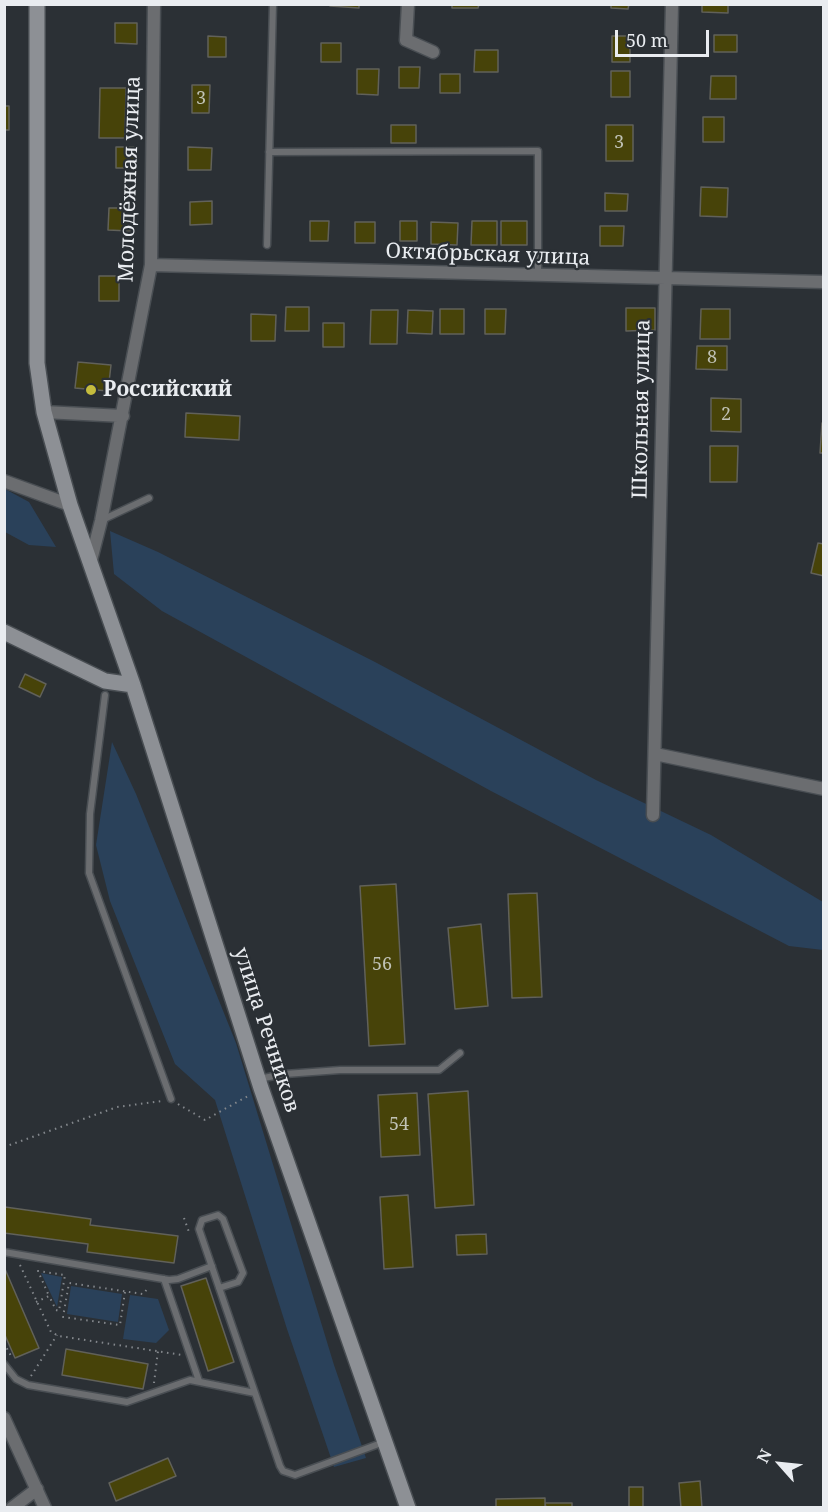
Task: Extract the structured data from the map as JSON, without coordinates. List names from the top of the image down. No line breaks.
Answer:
{"streets":{"street":["Молодёжная улица","Октябрьская улица","Школьная улица","улица Речников"]},"crossings":[["Молодёжная улица","Октябрьская улица"],["Молодёжная улица","улица Речников"],["Октябрьская улица","Школьная улица"]],"places":["Российский"],"house_numbers":["3","3","8","2","56","54"],"scale_bar":"50 m","north":"top left"}
